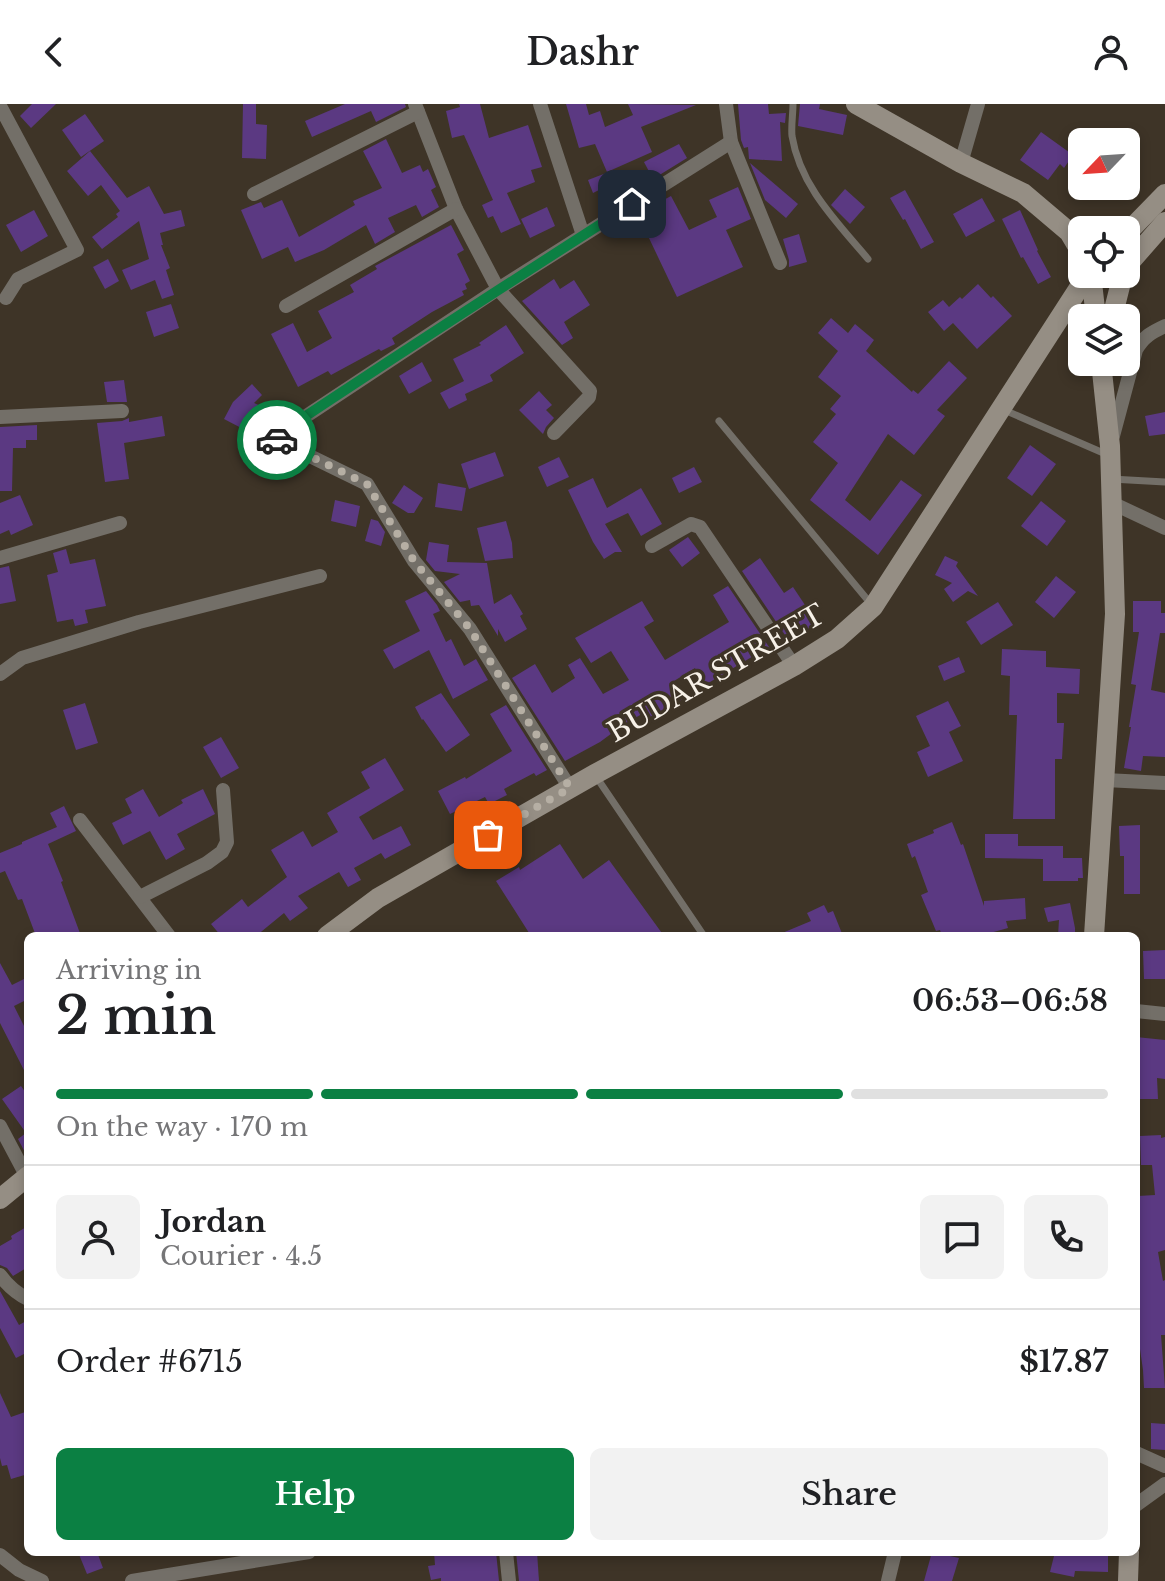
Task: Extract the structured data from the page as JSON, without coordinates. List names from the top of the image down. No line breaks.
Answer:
{"streets":{"main road":["BUDAR STREET"]},"north":"bottom left","page":{"header":"Dashr","heading":["2 min","Arriving in","06:53–06:58"],"panel":["Jordan","Courier · 4.5","Order #6715","$17.87"],"bar":"On the way · 170 m","buttons":["Help","Share"]}}
